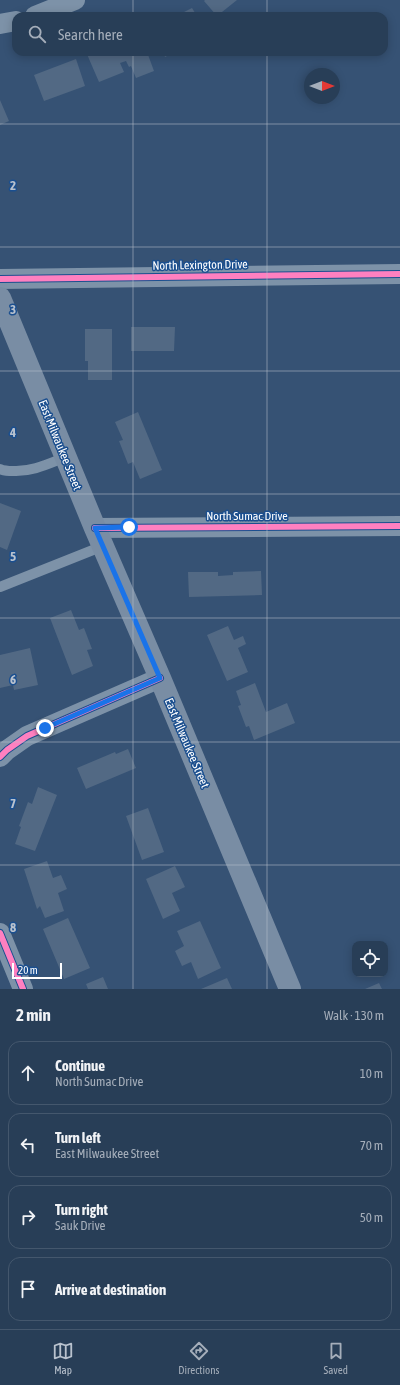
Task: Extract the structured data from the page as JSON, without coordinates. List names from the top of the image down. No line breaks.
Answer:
{"streets":{"main road":["East Milwaukee Street"],"street":["North Lexington Drive","North Sumac Drive"]},"crossings":[["East Milwaukee Street","North Sumac Drive"]],"scale_bar":"20 m","north":"right","page":{"search":"Search here","scale":"20 m","heading":["2 min","Walk · 130 m"],"list":[["Continue","North Sumac Drive","10 m"],["Turn left","East Milwaukee Street","70 m"],["Turn right","Sauk Drive","50 m"],"Arrive at destination"],"nav":["Map","Directions","Saved"]},"grid":{"rows":["2","3","4","5","6","7","8"]}}
